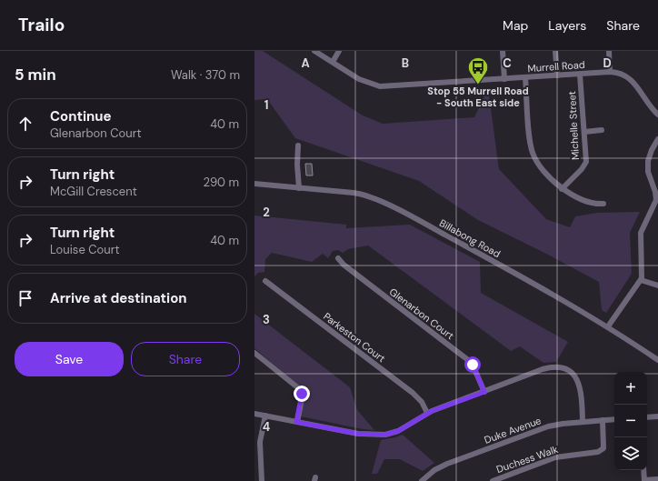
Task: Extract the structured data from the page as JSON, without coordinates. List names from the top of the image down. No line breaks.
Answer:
{"streets":{"street":["Murrell Road","Michelle Street","Billabong Road","Glenarbon Court","Parkeston Court","Duke Avenue","Duchess Walk"]},"crossings":[["Murrell Road","Michelle Street"],["Duke Avenue","Duchess Walk"]],"places":{"bus stop":["Stop 55 Murrell Road - South East side"]},"page":{"header":"Trailo","nav":["Map","Layers","Share"],"heading":["5 min","Walk · 370 m"],"list":[["Continue","Glenarbon Court","40 m"],["Turn right","McGill Crescent","290 m"],["Turn right","Louise Court","40 m"],"Arrive at destination"],"buttons":["Save","Share"],"map_buttons":["+","−"]},"grid":{"columns":["A","B","C","D"],"rows":["1","2","3","4"]}}
